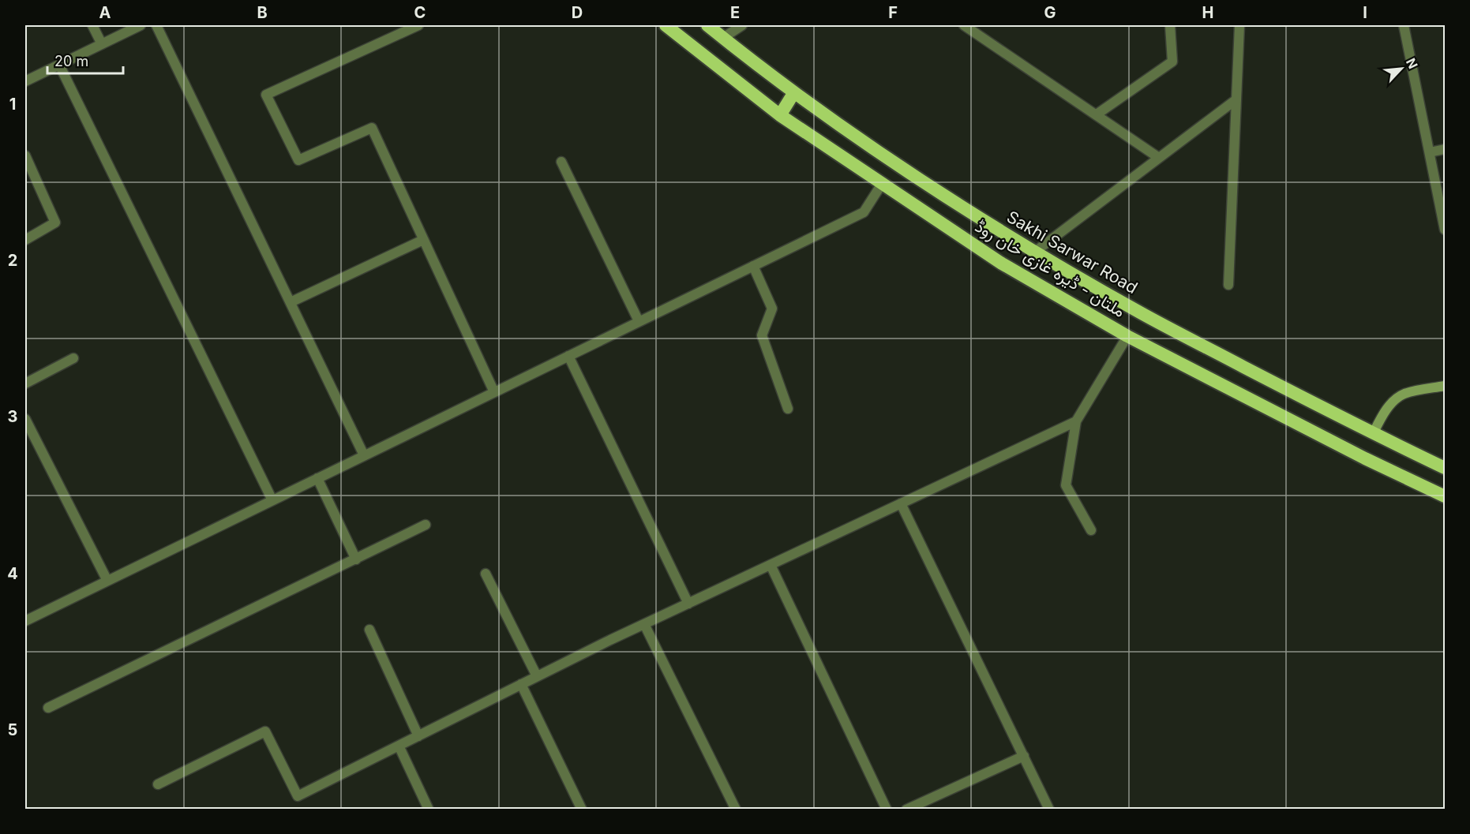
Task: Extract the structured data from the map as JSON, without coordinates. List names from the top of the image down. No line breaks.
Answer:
{"streets":{"highway":["Sakhi Sarwar Road","ملتان - ڈیرہ غازی خان روڈ"]},"scale_bar":"20 m","north":"top right","grid":{"columns":["A","B","C","D","E","F","G","H","I"],"rows":["1","2","3","4","5"]}}
